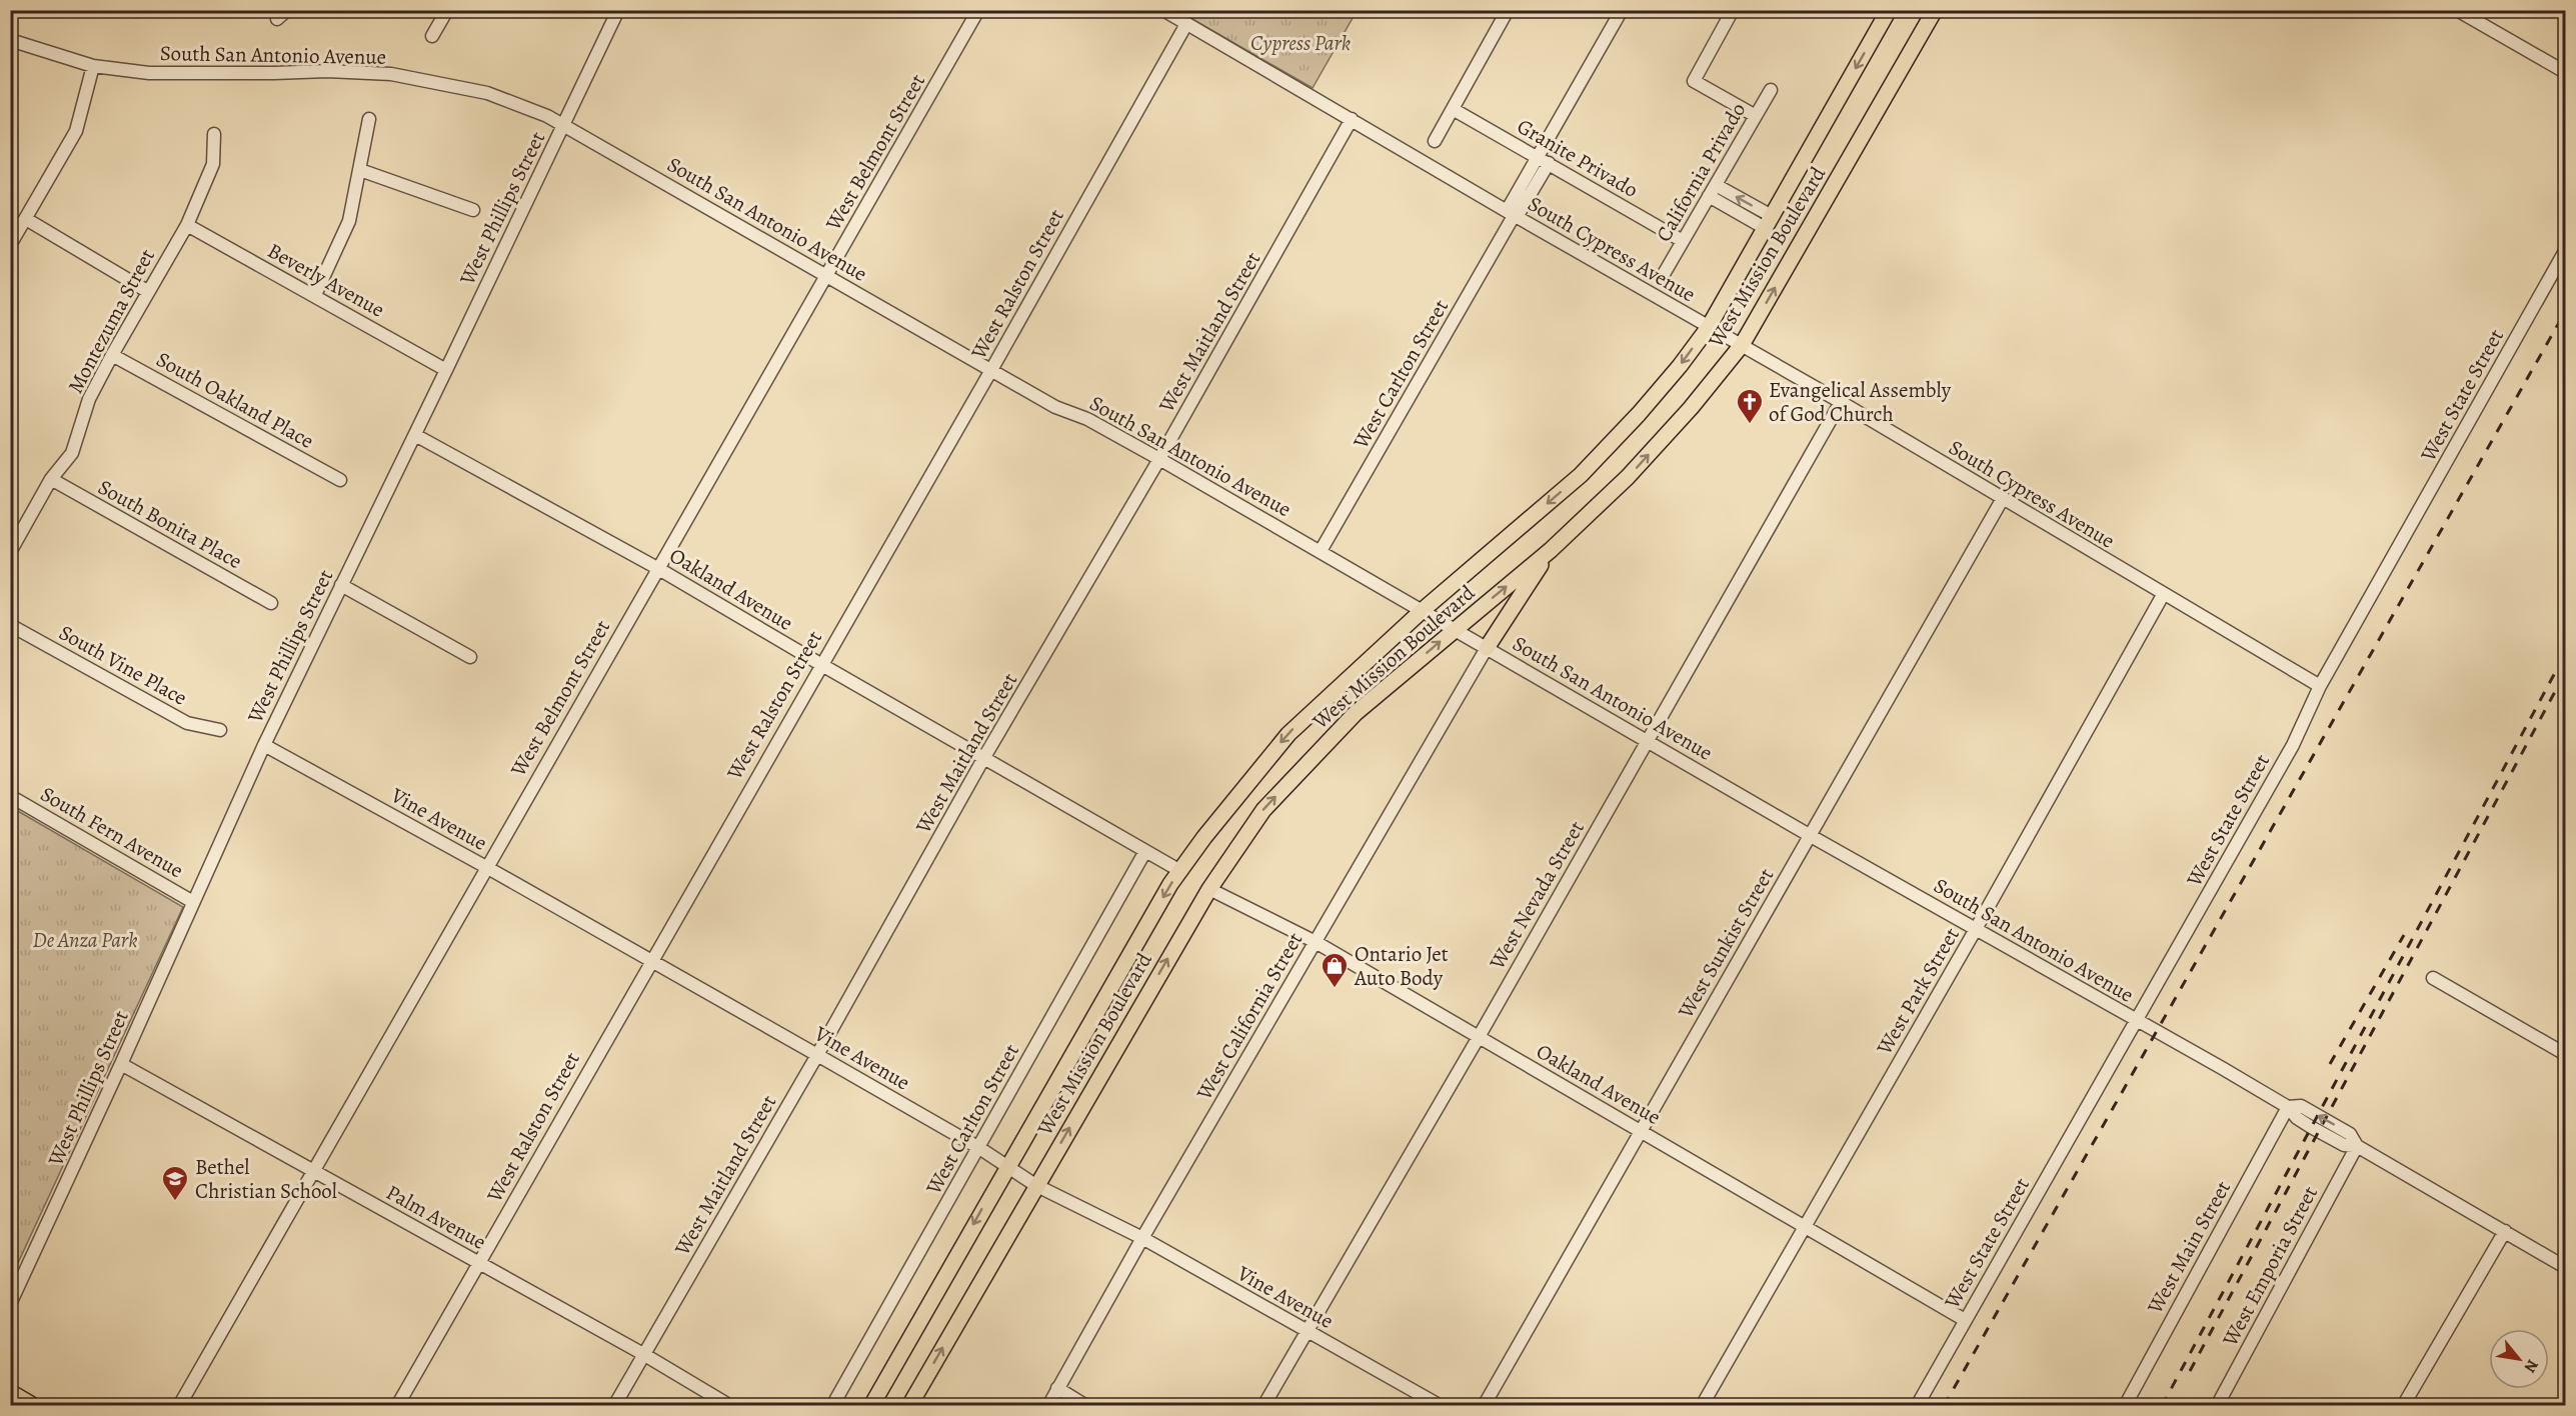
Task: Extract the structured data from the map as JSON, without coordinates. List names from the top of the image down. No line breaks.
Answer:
{"streets":{"main road":["West Mission Boulevard"],"street":["South San Antonio Avenue","West Belmont Street","Granite Privado","California Privado","West Phillips Street","South Cypress Avenue","Beverly Avenue","West Ralston Street","Montezuma Street","West Maitland Street","West Carlton Street","West State Street","South Oakland Place","South Bonita Place","Oakland Avenue","South Vine Place","Vine Avenue","South Fern Avenue","West Nevada Street","West Sunkist Street","West Park Street","West California Street","Palm Avenue","West Main Street","West Emporia Street"]},"crossings":[["South San Antonio Avenue","West Belmont Street"],["South San Antonio Avenue","West Phillips Street"],["South San Antonio Avenue","West Mission Boulevard"],["South San Antonio Avenue","West Ralston Street"],["South San Antonio Avenue","West Maitland Street"],["South San Antonio Avenue","West Carlton Street"],["South San Antonio Avenue","West State Street"],["South San Antonio Avenue","West Nevada Street"],["South San Antonio Avenue","West Sunkist Street"],["South San Antonio Avenue","West Park Street"],["South San Antonio Avenue","West California Street"],["South San Antonio Avenue","West Main Street"],["South San Antonio Avenue","West Emporia Street"],["West Belmont Street","Oakland Avenue"],["West Belmont Street","Vine Avenue"],["West Belmont Street","Palm Avenue"],["Granite Privado","California Privado"],["Granite Privado","West Carlton Street"],["West Phillips Street","Beverly Avenue"],["West Phillips Street","Oakland Avenue"],["West Phillips Street","Vine Avenue"],["West Phillips Street","South Fern Avenue"],["West Phillips Street","Palm Avenue"],["South Cypress Avenue","West Mission Boulevard"],["South Cypress Avenue","West Ralston Street"],["South Cypress Avenue","West Maitland Street"],["South Cypress Avenue","West Carlton Street"],["South Cypress Avenue","West State Street"],["South Cypress Avenue","West Nevada Street"],["South Cypress Avenue","West Sunkist Street"],["South Cypress Avenue","West Park Street"],["West Mission Boulevard","Oakland Avenue"],["West Mission Boulevard","Vine Avenue"],["Beverly Avenue","Montezuma Street"],["West Ralston Street","Oakland Avenue"],["West Ralston Street","Vine Avenue"],["West Ralston Street","Palm Avenue"],["Montezuma Street","South Oakland Place"],["Montezuma Street","South Bonita Place"],["West Maitland Street","Oakland Avenue"],["West Maitland Street","Vine Avenue"],["West Maitland Street","Palm Avenue"],["West Carlton Street","Oakland Avenue"],["West Carlton Street","Vine Avenue"],["West State Street","Oakland Avenue"],["Oakland Avenue","West Nevada Street"],["Oakland Avenue","West Sunkist Street"],["Oakland Avenue","West Park Street"],["Oakland Avenue","West California Street"],["Vine Avenue","West Nevada Street"],["Vine Avenue","West California Street"]],"parks":["Cypress Park","De Anza Park"],"places":{"church":["Evangelical Assembly of God Church"],"shop":["Ontario Jet Auto Body"],"school or university":["Bethel Christian School"]},"north":"bottom right"}
